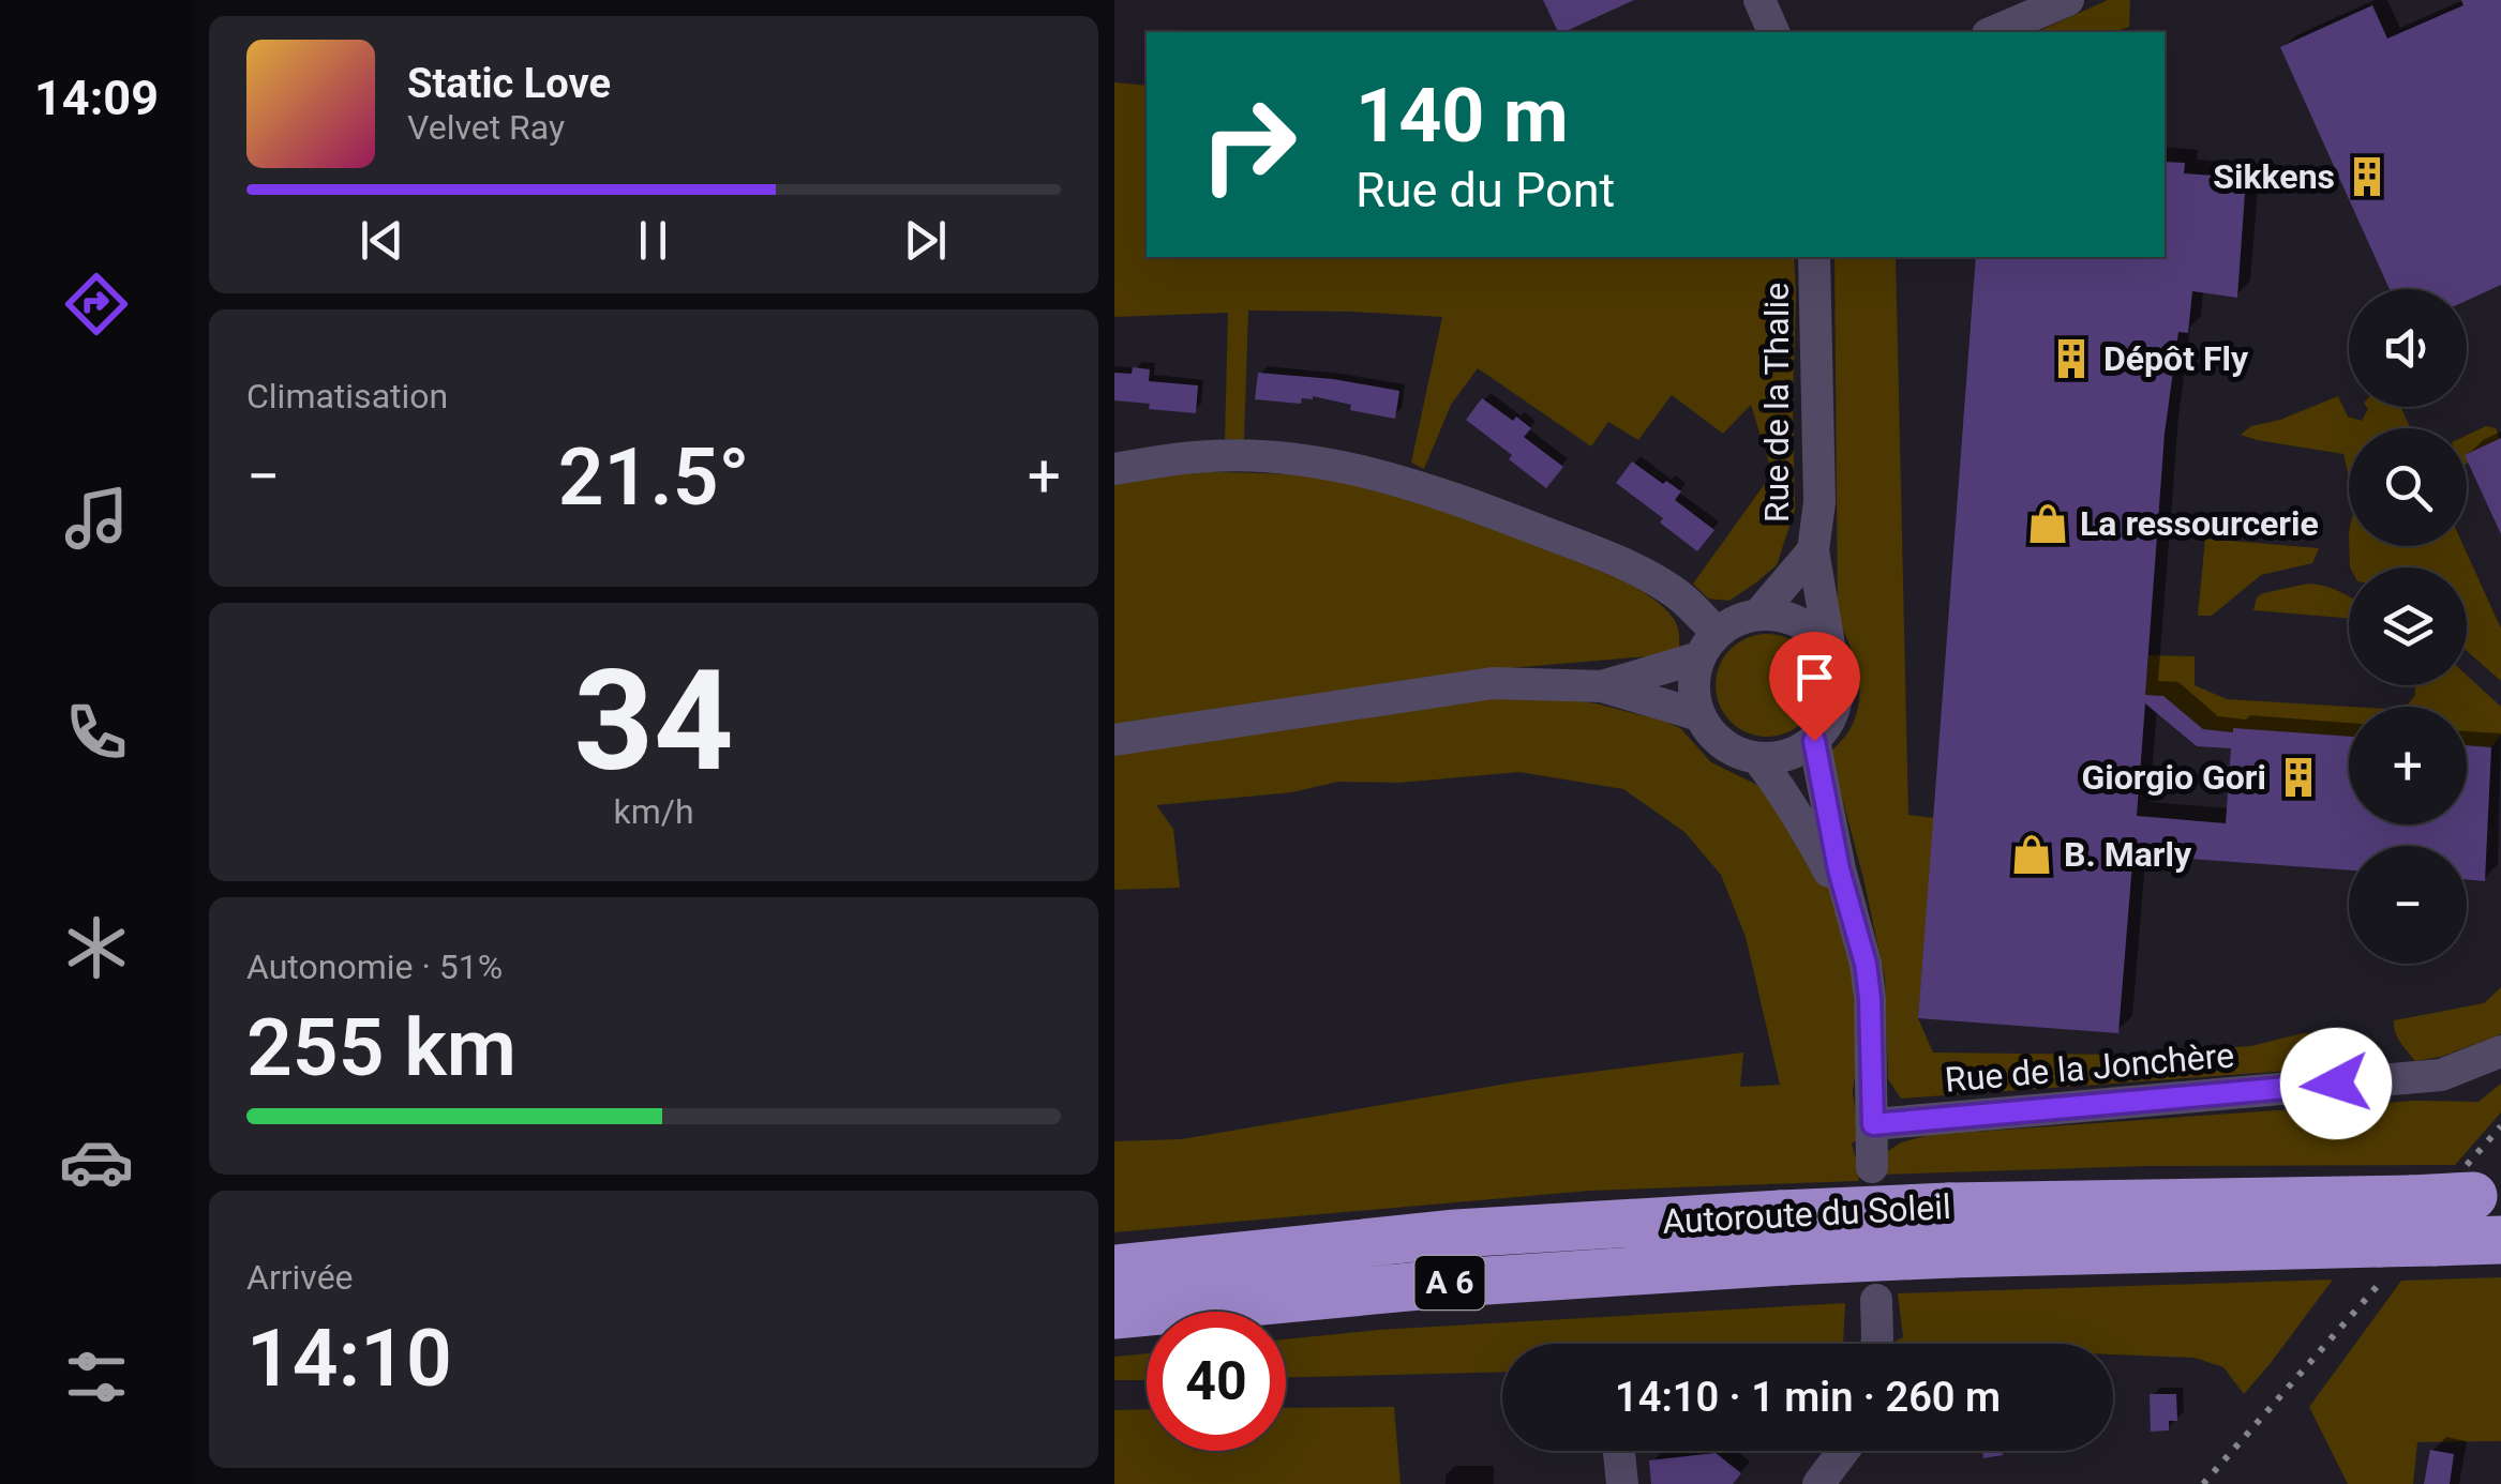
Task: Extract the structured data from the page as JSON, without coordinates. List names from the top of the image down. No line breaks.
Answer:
{"streets":{"highway":["Autoroute du Soleil","A 6"],"street":["Rue de la Thalie","Rue de la Jonchère"]},"places":{"building":["Sikkens","Dépôt Fly","Giorgio Gori"],"shop":["La ressourcerie","B. Marly"]},"page":{"tabs":"14:09","turn":["140 m","Rue du Pont"],"song":["Static Love","Velvet Ray"],"map_buttons":["+","−"],"tile":["Climatisation",["34","km/h"],["Autonomie · 51%","255 km"],["Arrivée","14:10"]],"heat":["−","21.5°","+"],"limit":"40","trip":"14:10 · 1 min · 260 m"}}
